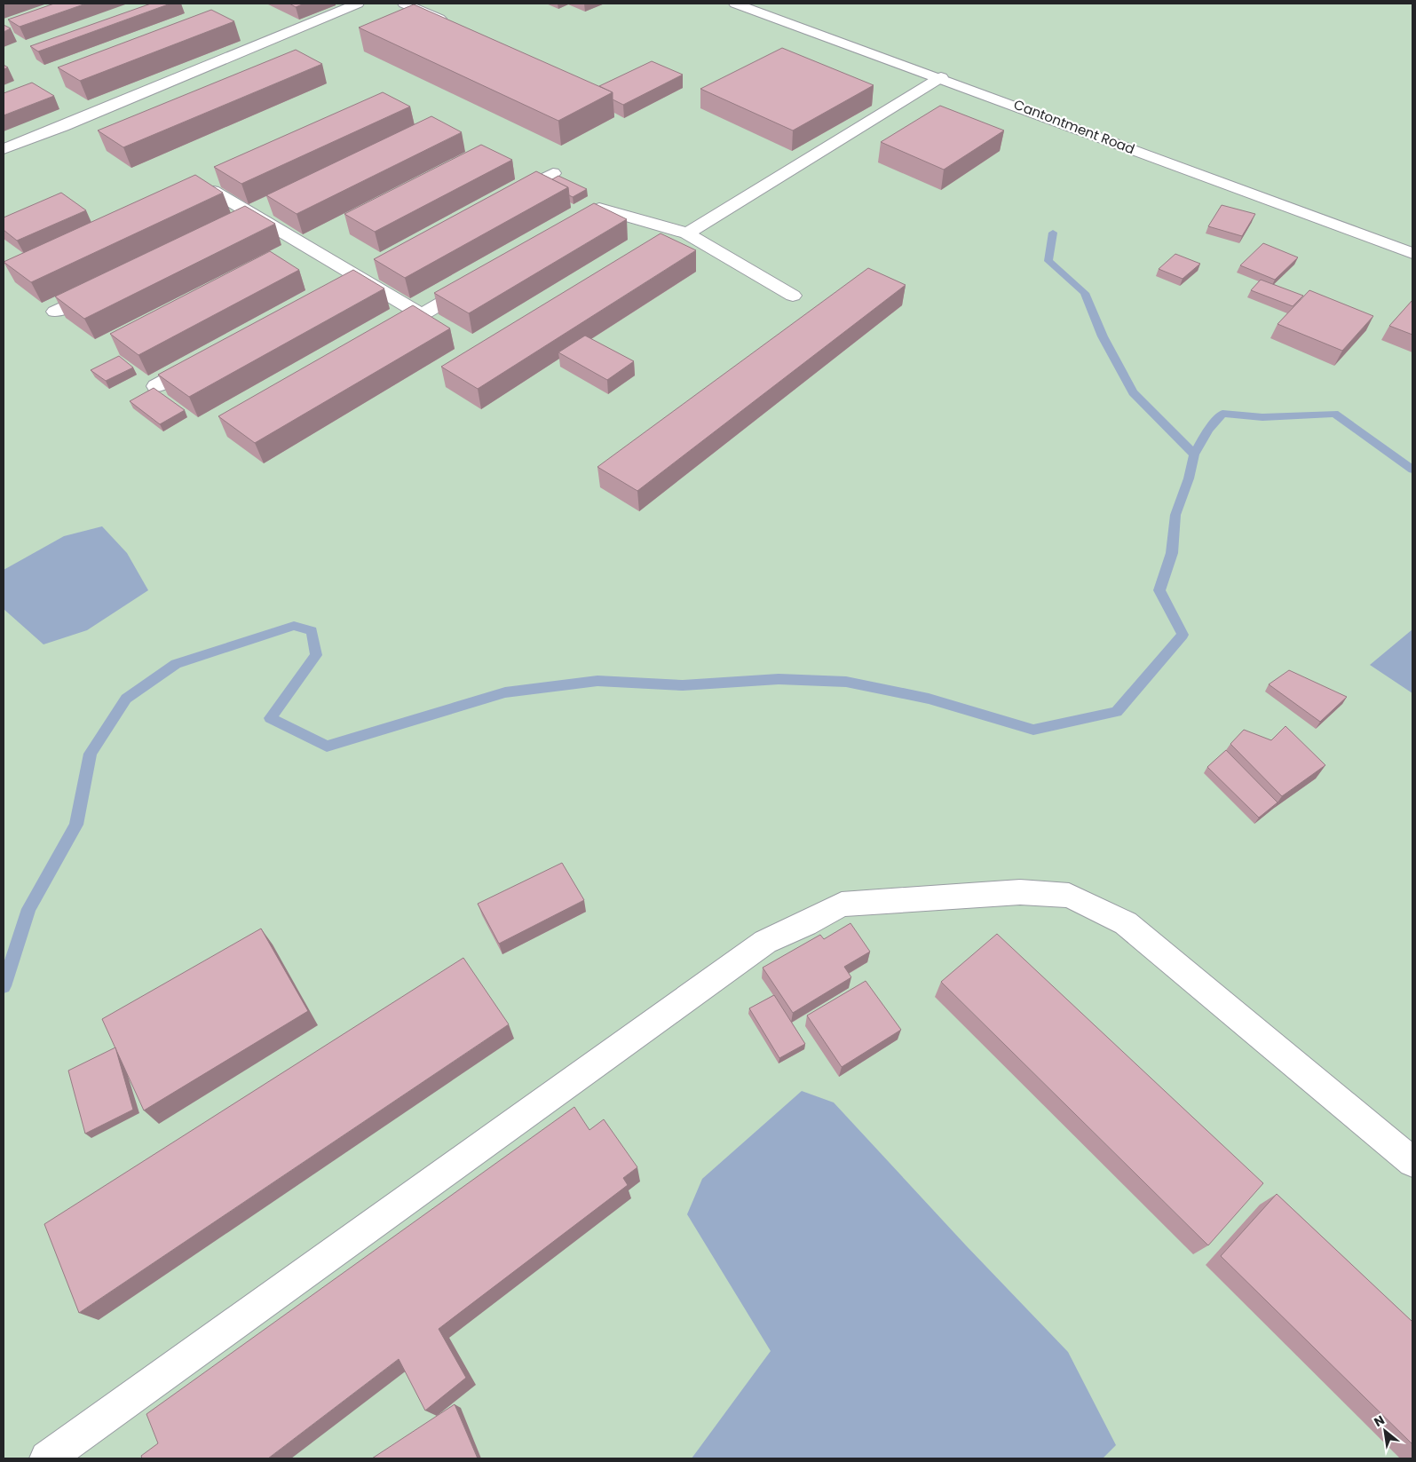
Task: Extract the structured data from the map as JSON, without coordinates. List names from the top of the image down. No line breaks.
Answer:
{"streets":{"street":["Cantontment Road"]},"north":"top left"}
